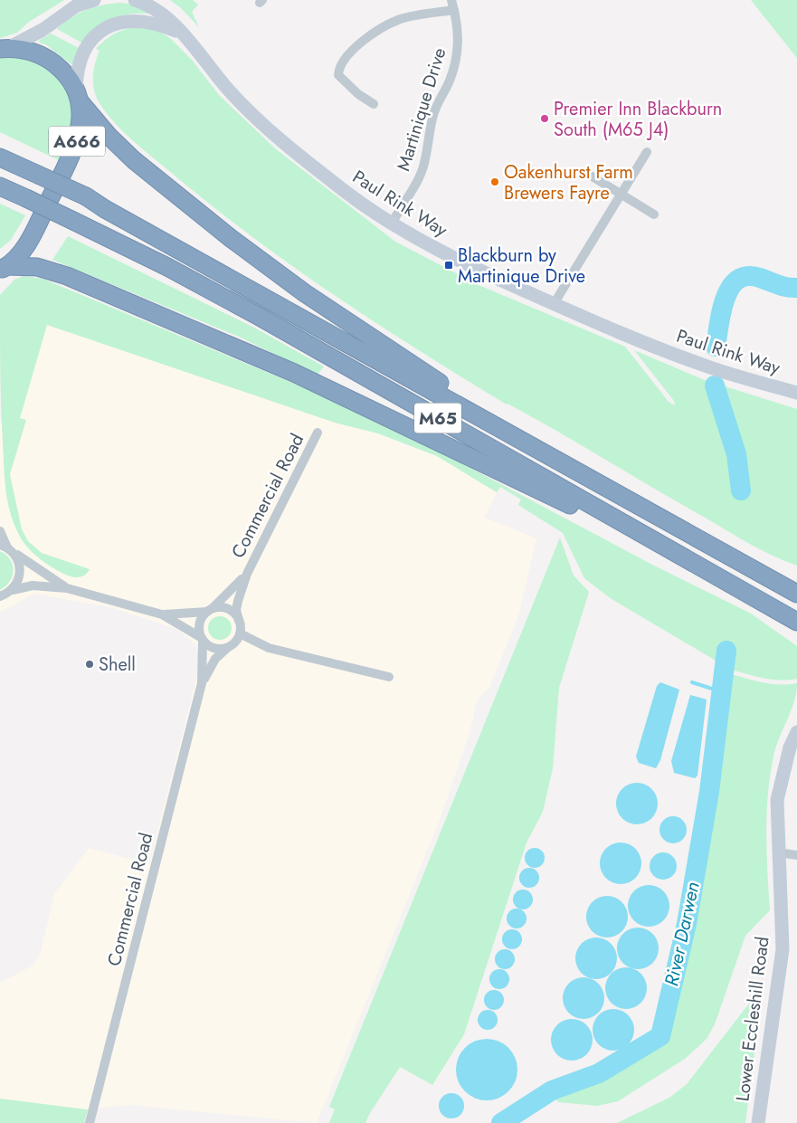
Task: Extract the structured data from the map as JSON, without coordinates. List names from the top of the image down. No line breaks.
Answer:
{"streets":{"highway":["A666","M65"],"street":["Martinique Drive","Paul Rink Way","Commercial Road","Lower Eccleshill Road"]},"crossings":[["Martinique Drive","Paul Rink Way"],["A666","Paul Rink Way"],["A666","M65"],["Paul Rink Way","M65"]],"water":["River Darwen"],"places":{"other":["Premier Inn Blackburn South (M65 J4)","Oakenhurst Farm Brewers Fayre","Shell"],"transit":["Blackburn by Martinique Drive"]}}
